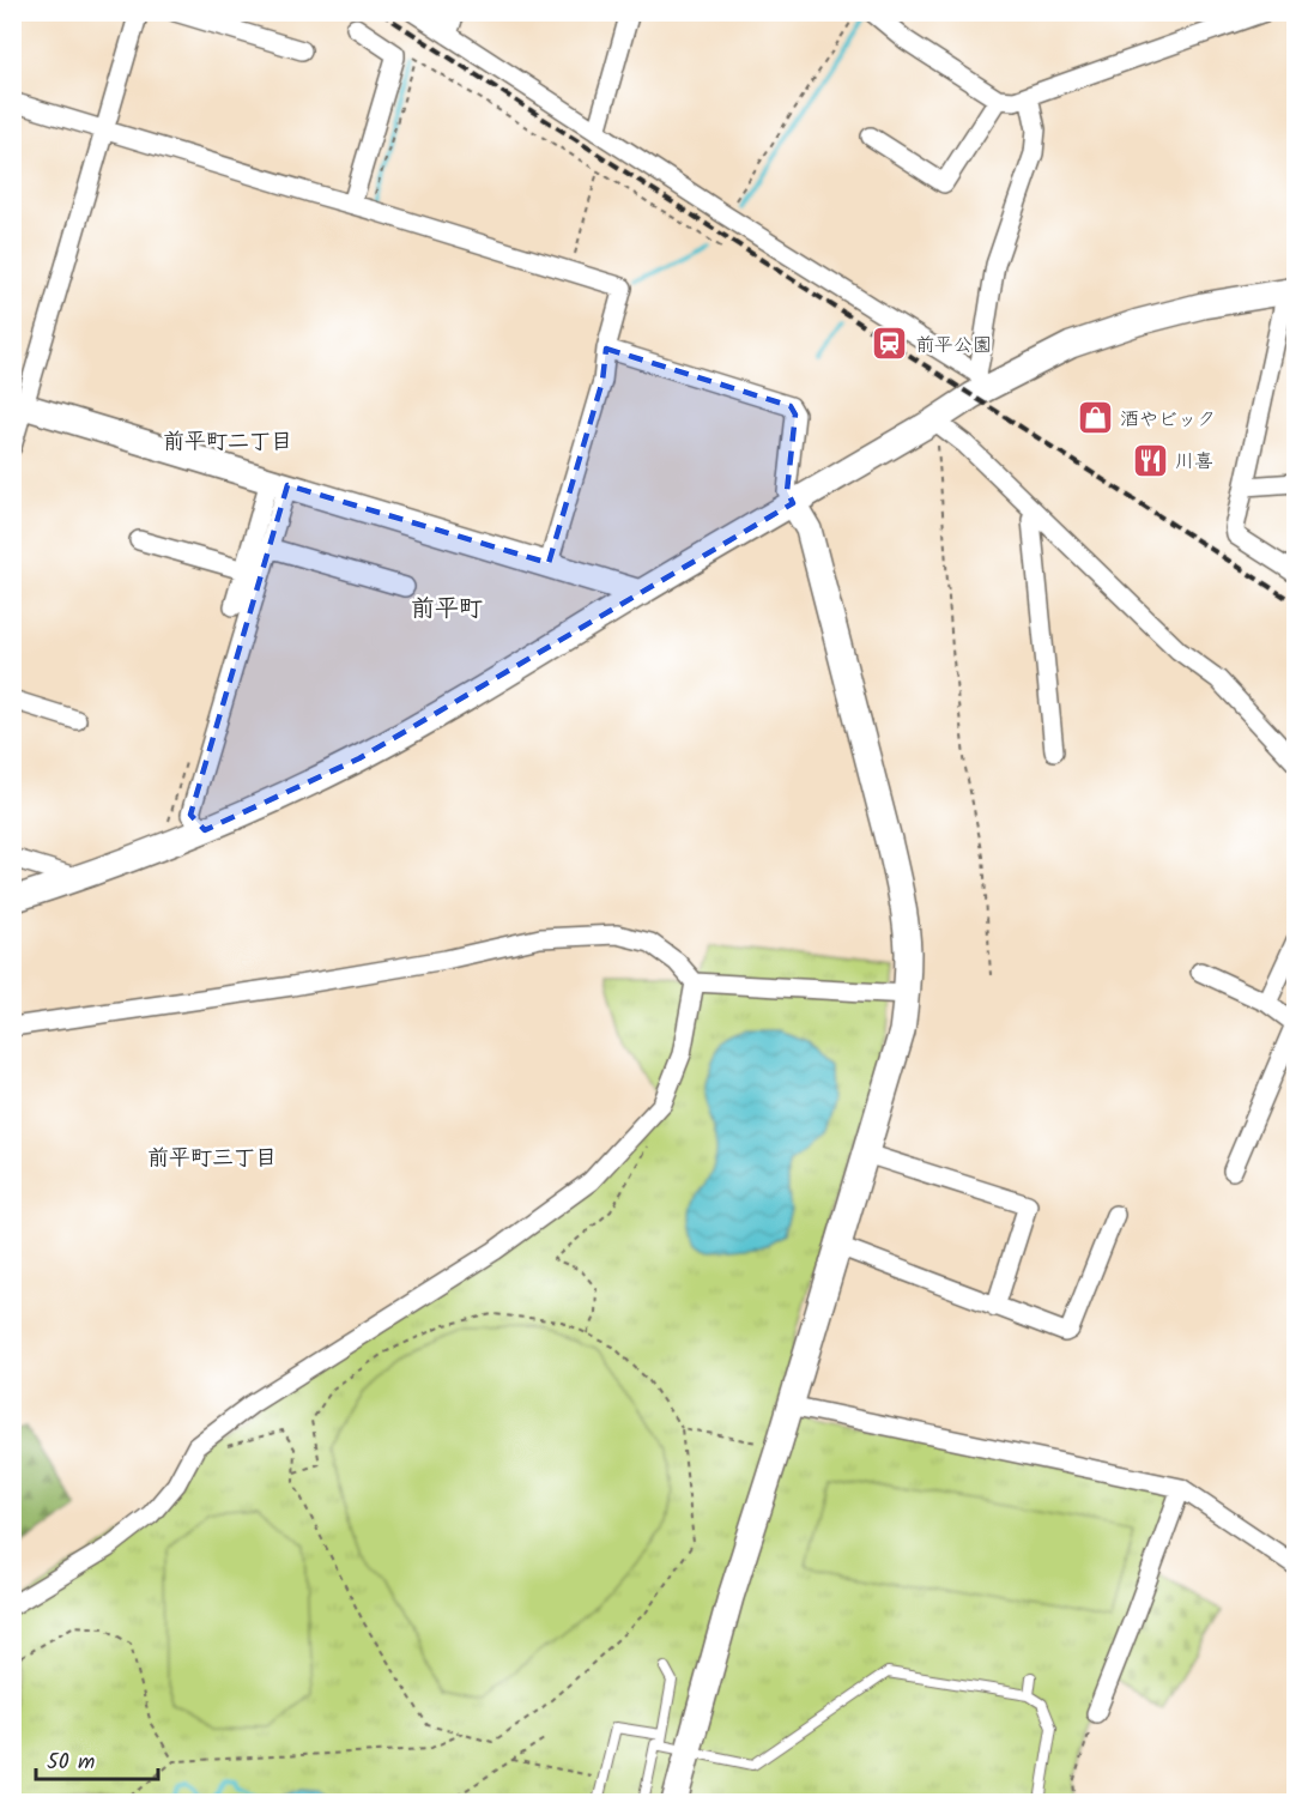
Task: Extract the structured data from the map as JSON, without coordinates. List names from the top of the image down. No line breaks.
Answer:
{"districts":["前平町二丁目","前平町","前平町三丁目"],"places":{"station":["前平公園"],"shop":["酒やビック"],"restaurant":["川喜"]},"scale_bar":"50 m"}
